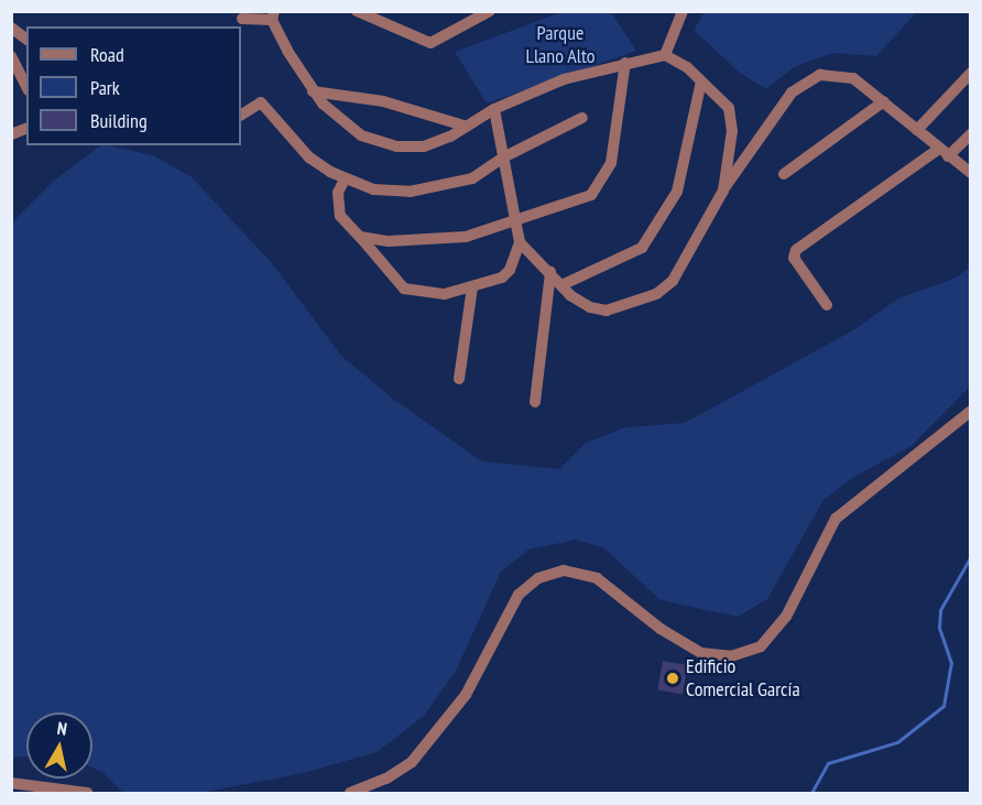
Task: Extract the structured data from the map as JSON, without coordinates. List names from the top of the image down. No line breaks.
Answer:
{"parks":["Parque Llano Alto"],"places":["Edificio Comercial García"],"legend":["Road","Park","Building"],"north":"top"}
